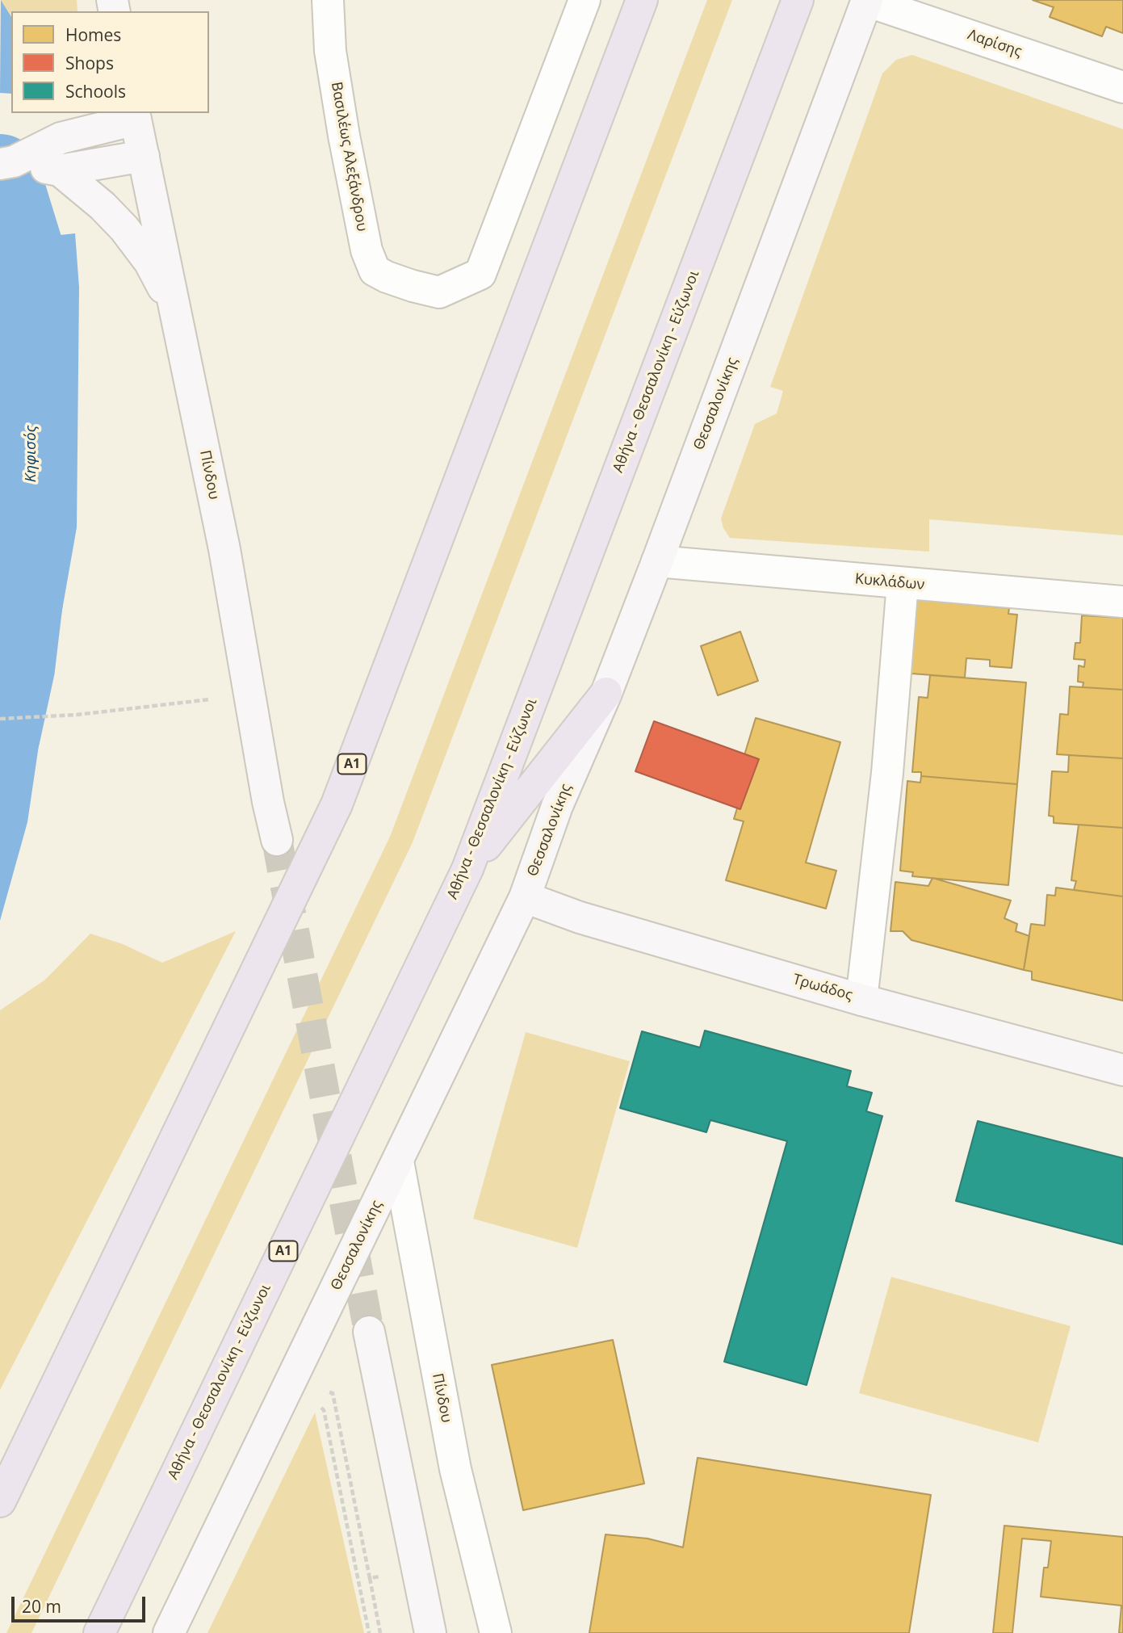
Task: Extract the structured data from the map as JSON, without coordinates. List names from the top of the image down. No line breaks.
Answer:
{"streets":{"highway":["Αθήνα - Θεσσαλονίκη - Εύζωνοι","Α1"],"street":["Λαρίσης","Βασιλέως Αλεξάνδρου","Θεσσαλονίκης","Πίνδου","Κυκλάδων","Τρωάδος"]},"crossings":[["Λαρίσης","Θεσσαλονίκης"],["Θεσσαλονίκης","Πίνδου"],["Θεσσαλονίκης","Κυκλάδων"],["Θεσσαλονίκης","Τρωάδος"]],"water":["Κηφισός"],"legend":["Homes","Shops","Schools"],"scale_bar":"20 m"}
